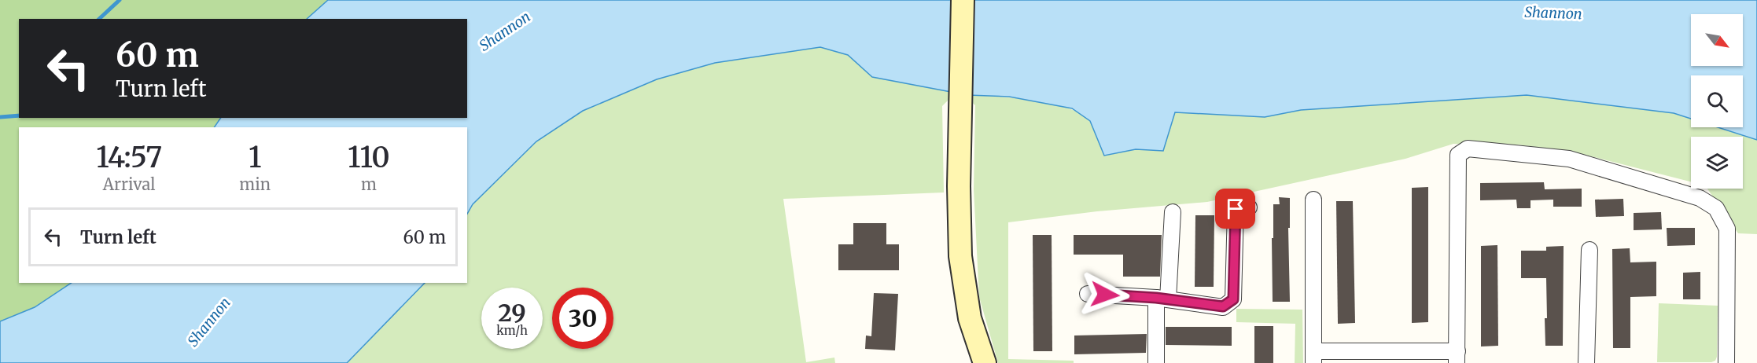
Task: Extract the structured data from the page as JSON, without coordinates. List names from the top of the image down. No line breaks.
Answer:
{"water":["Shannon"],"north":"bottom right","page":{"turn":["60 m","Turn left"],"eta":["14:57","Arrival","1","min","110","m"],"list":[{"name":"Turn left","value":"60 m"}],"speed":"29 km/h","limit":"30"}}
